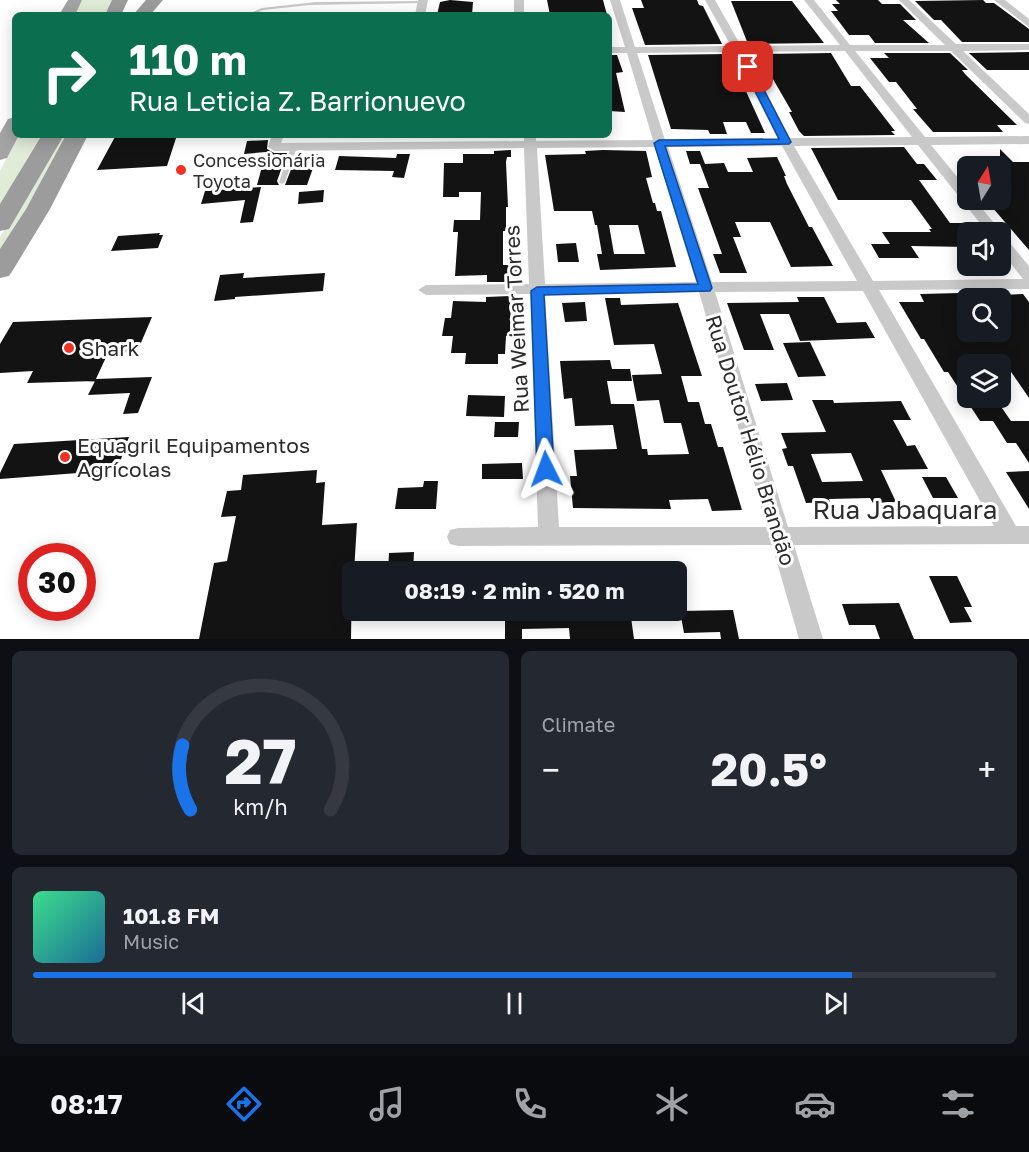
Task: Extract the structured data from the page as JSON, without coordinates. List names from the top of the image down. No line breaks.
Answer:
{"streets":{"street":["Rua Weimar Torres","Rua Doutor Hélio Brandão","Rua Jabaquara"]},"crossings":[["Rua Weimar Torres","Rua Jabaquara"],["Rua Doutor Hélio Brandão","Rua Jabaquara"]],"places":["Concessionária Toyota","Shark","Equagril Equipamentos Agrícolas"],"north":"top","page":{"turn":["110 m","Rua Leticia Z. Barrionuevo"],"limit":"30","trip":"08:19 · 2 min · 520 m","tile":"Climate","heat":["−","20.5°","+"],"song":["101.8 FM","Music"],"tabs":"08:17","gauge":["27","km/h"]}}
